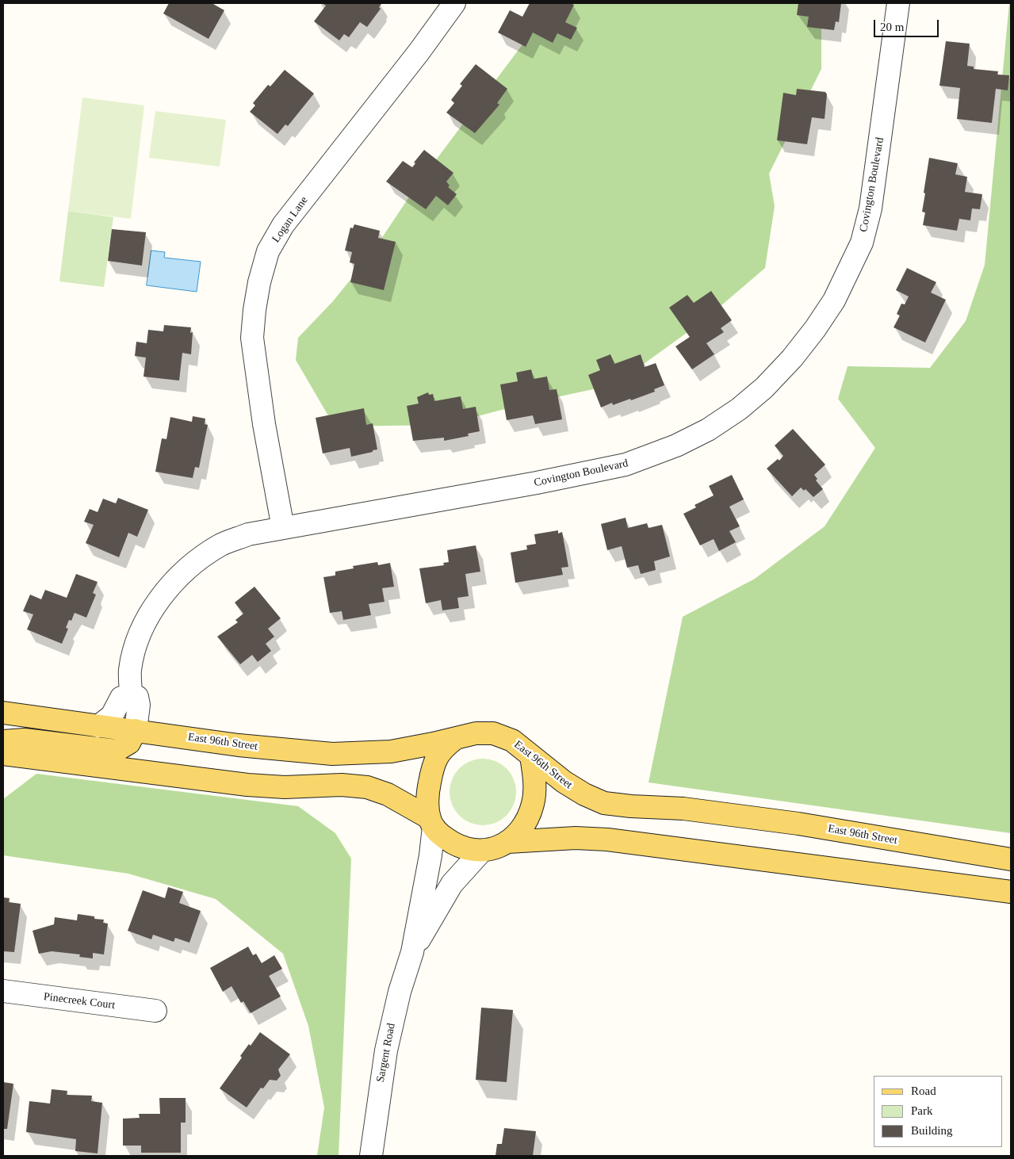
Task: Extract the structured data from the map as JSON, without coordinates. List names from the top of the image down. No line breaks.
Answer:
{"streets":{"main road":["East 96th Street"],"street":["Covington Boulevard","Logan Lane","Pinecreek Court","Sargent Road"]},"crossings":[["Covington Boulevard","Logan Lane"],["Covington Boulevard","East 96th Street"],["East 96th Street","Sargent Road"]],"legend":["Road","Park","Building"],"scale_bar":"20 m"}
